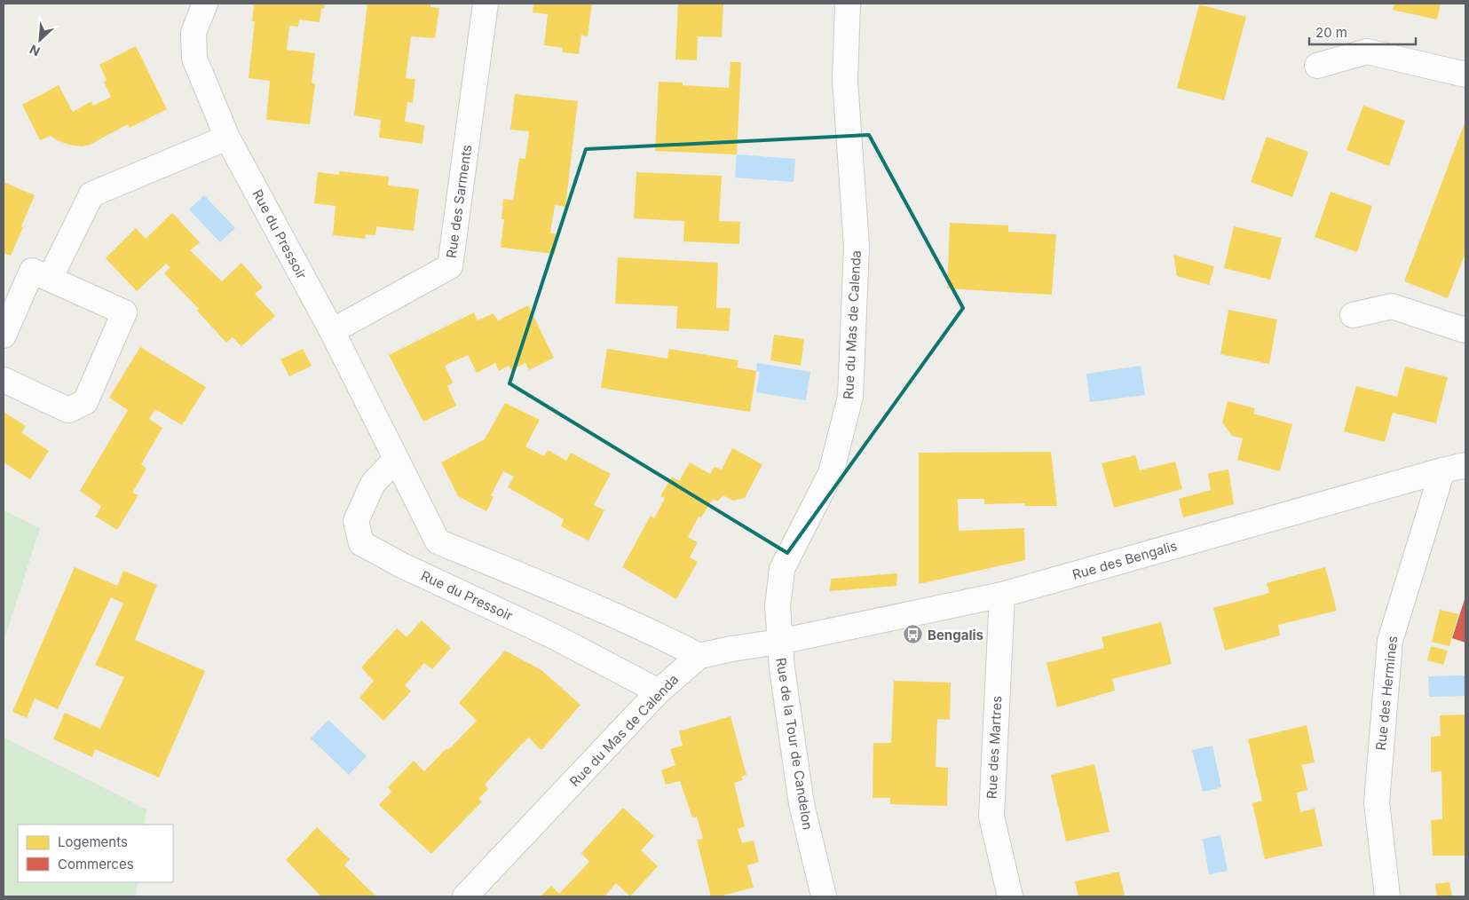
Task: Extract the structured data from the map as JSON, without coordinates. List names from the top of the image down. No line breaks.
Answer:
{"streets":{"street":["Rue des Sarments","Rue du Pressoir","Rue du Mas de Calenda","Rue des Bengalis","Rue des Hermines","Rue de la Tour de Candelon","Rue des Martres"]},"crossings":[["Rue des Sarments","Rue du Pressoir"],["Rue du Pressoir","Rue du Mas de Calenda"],["Rue du Mas de Calenda","Rue des Bengalis"],["Rue du Mas de Calenda","Rue de la Tour de Candelon"],["Rue des Bengalis","Rue des Hermines"],["Rue des Bengalis","Rue de la Tour de Candelon"],["Rue des Bengalis","Rue des Martres"]],"places":{"bus stop":["Bengalis"]},"legend":["Logements","Commerces"],"scale_bar":"20 m","north":"bottom left"}
